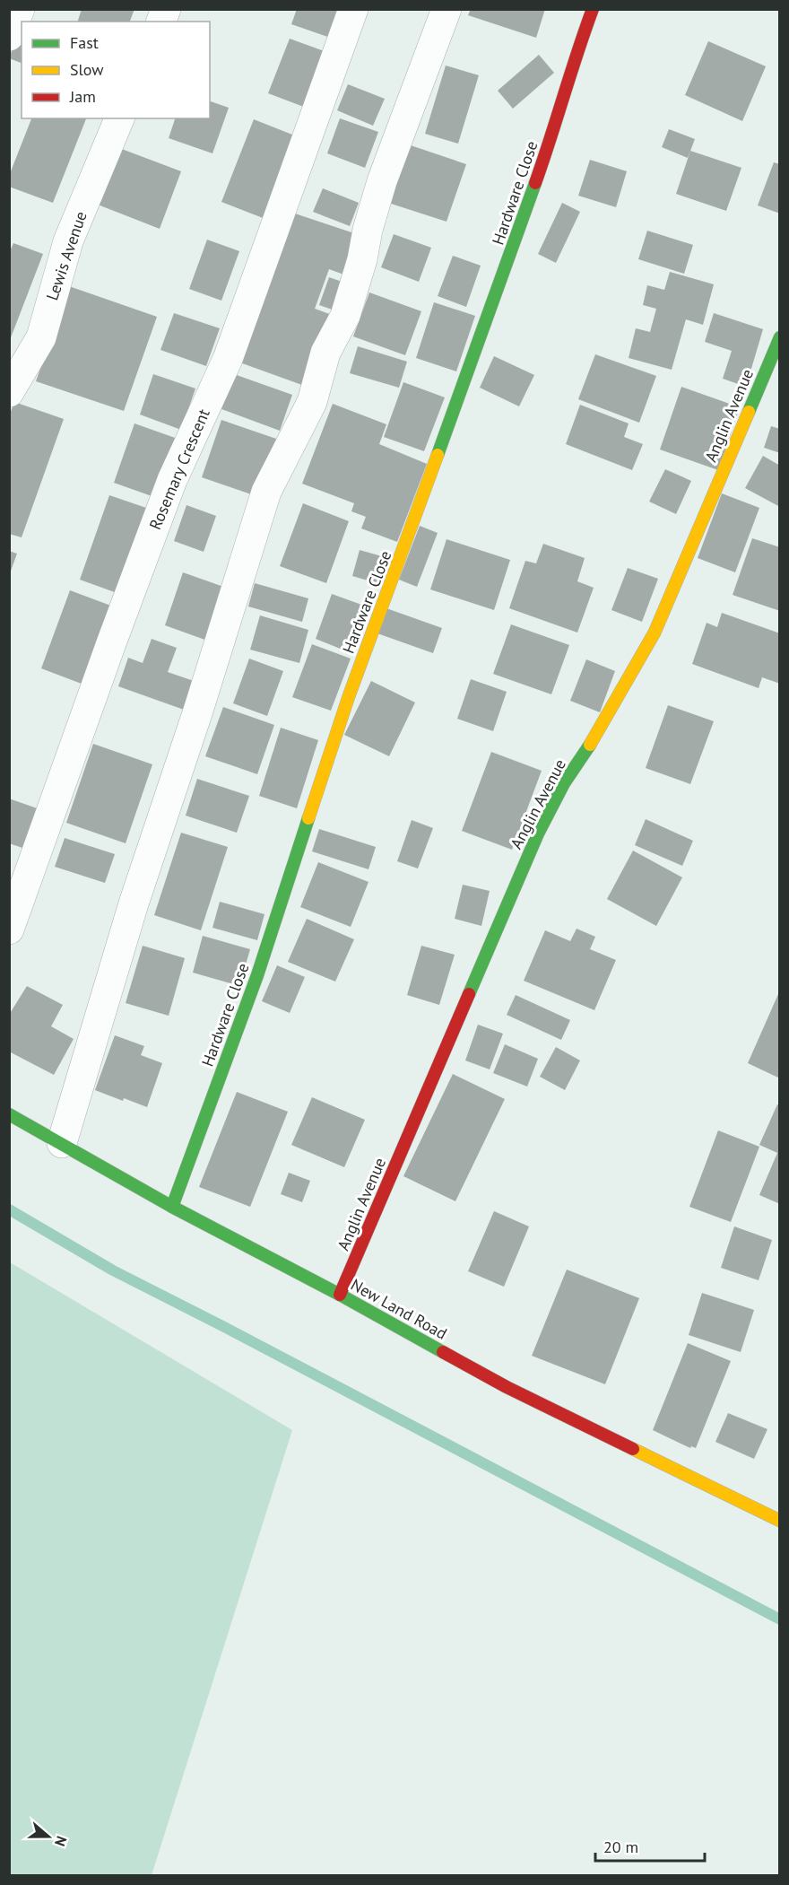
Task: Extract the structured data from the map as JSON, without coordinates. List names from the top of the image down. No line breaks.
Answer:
{"streets":{"street":["Hardware Close","Lewis Avenue","Anglin Avenue","Rosemary Crescent","New Land Road"]},"crossings":[["Hardware Close","New Land Road"],["Anglin Avenue","New Land Road"]],"legend":["Fast","Slow","Jam"],"scale_bar":"20 m","north":"right"}
